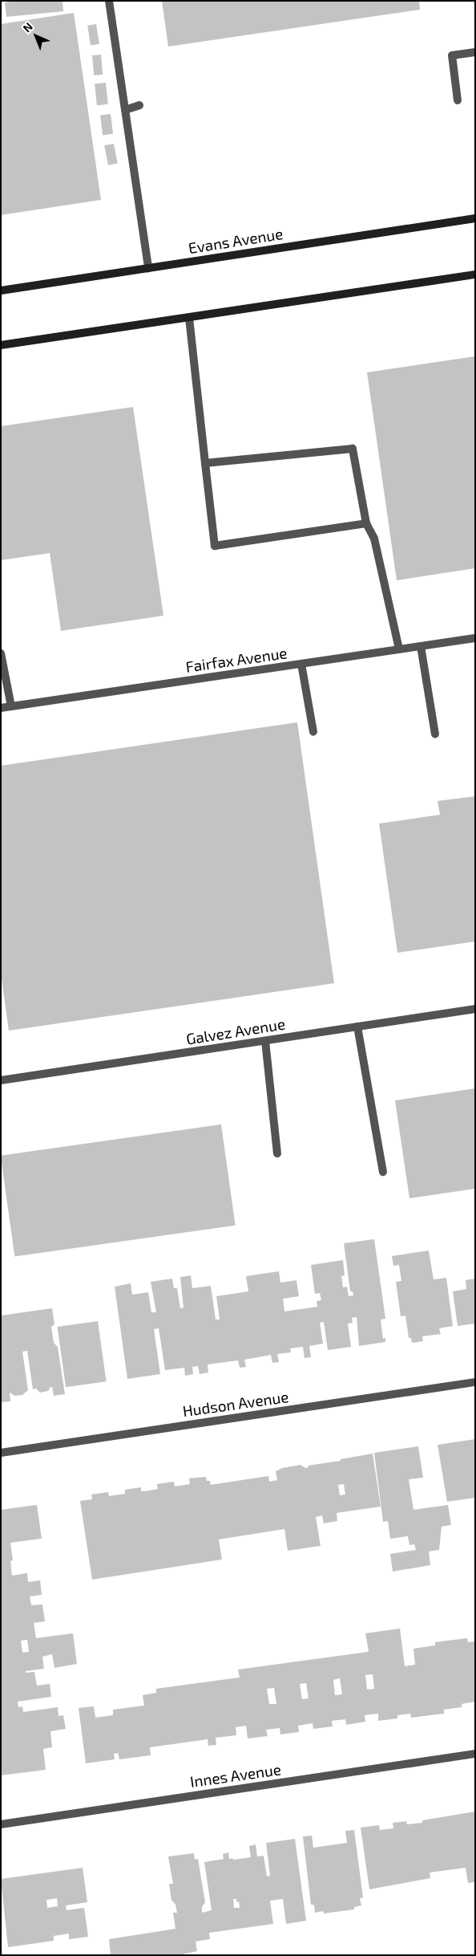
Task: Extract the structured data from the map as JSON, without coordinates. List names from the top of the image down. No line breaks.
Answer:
{"streets":{"main road":["Evans Avenue"],"street":["Fairfax Avenue","Galvez Avenue","Hudson Avenue","Innes Avenue"]},"north":"top left"}
